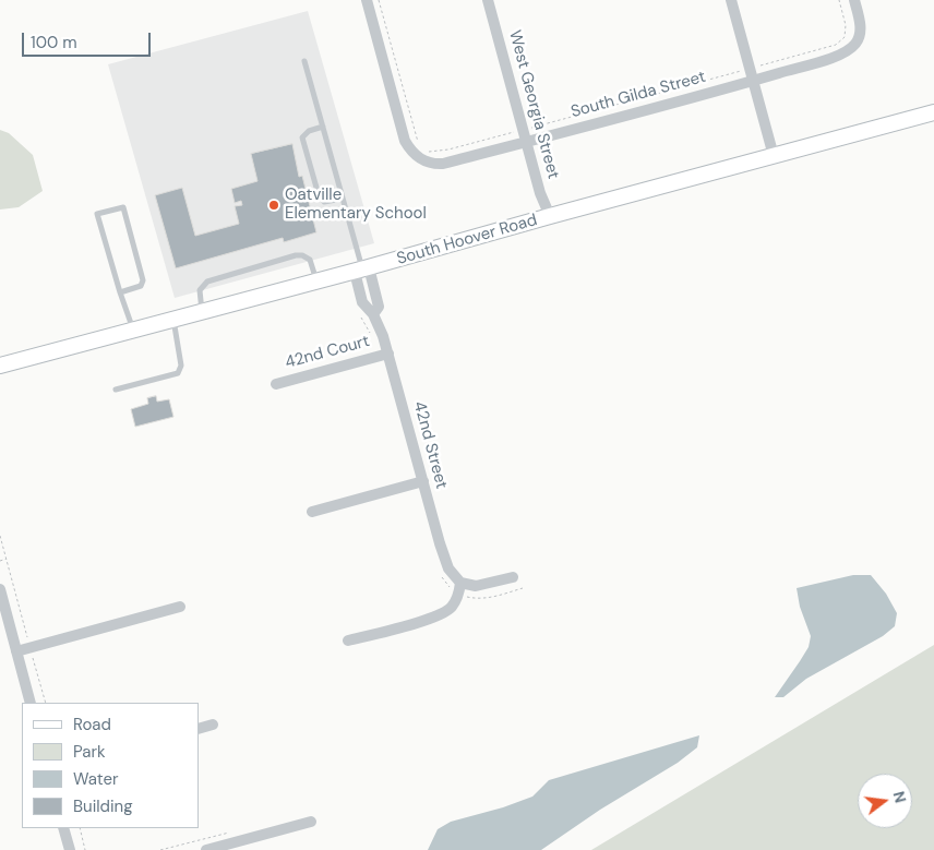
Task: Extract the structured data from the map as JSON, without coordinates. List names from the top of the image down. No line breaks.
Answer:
{"streets":{"street":["South Gilda Street","West Georgia Street","South Hoover Road","42nd Court","42nd Street"]},"crossings":[["South Gilda Street","West Georgia Street"],["West Georgia Street","South Hoover Road"],["South Hoover Road","42nd Street"],["42nd Court","42nd Street"]],"places":["Oatville Elementary School"],"legend":["Road","Park","Water","Building"],"scale_bar":"100 m","north":"right"}
